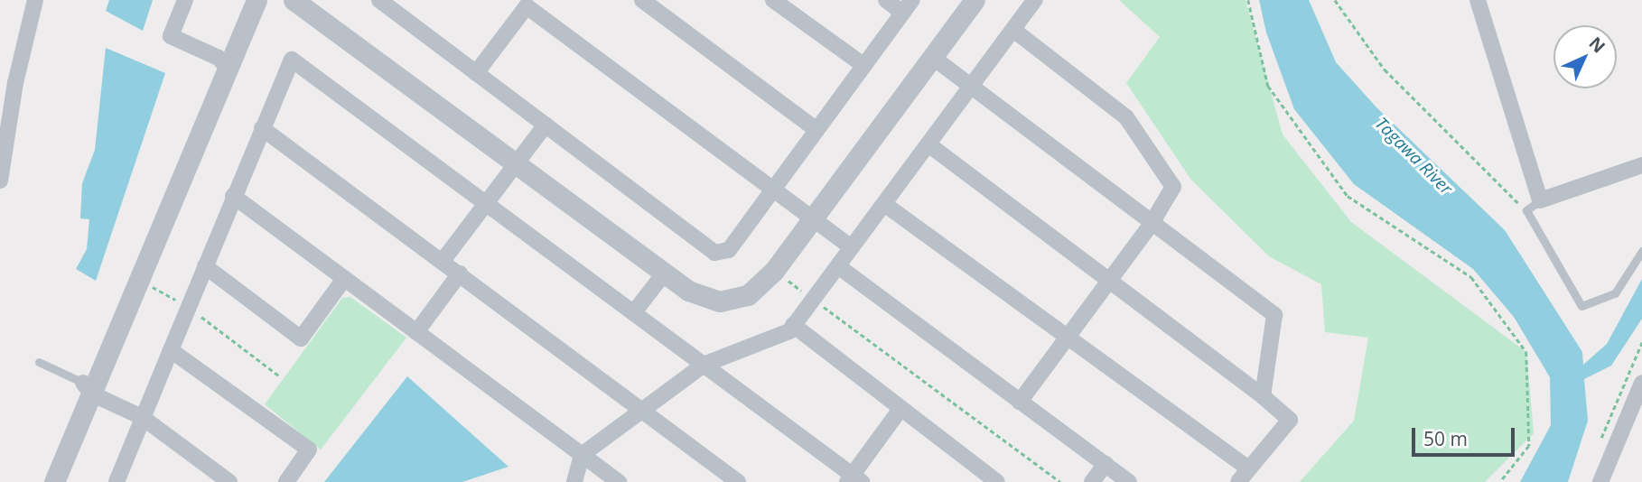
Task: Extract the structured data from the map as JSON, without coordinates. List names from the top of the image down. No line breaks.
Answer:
{"water":["Tagawa River"],"scale_bar":"50 m","north":"top right"}
